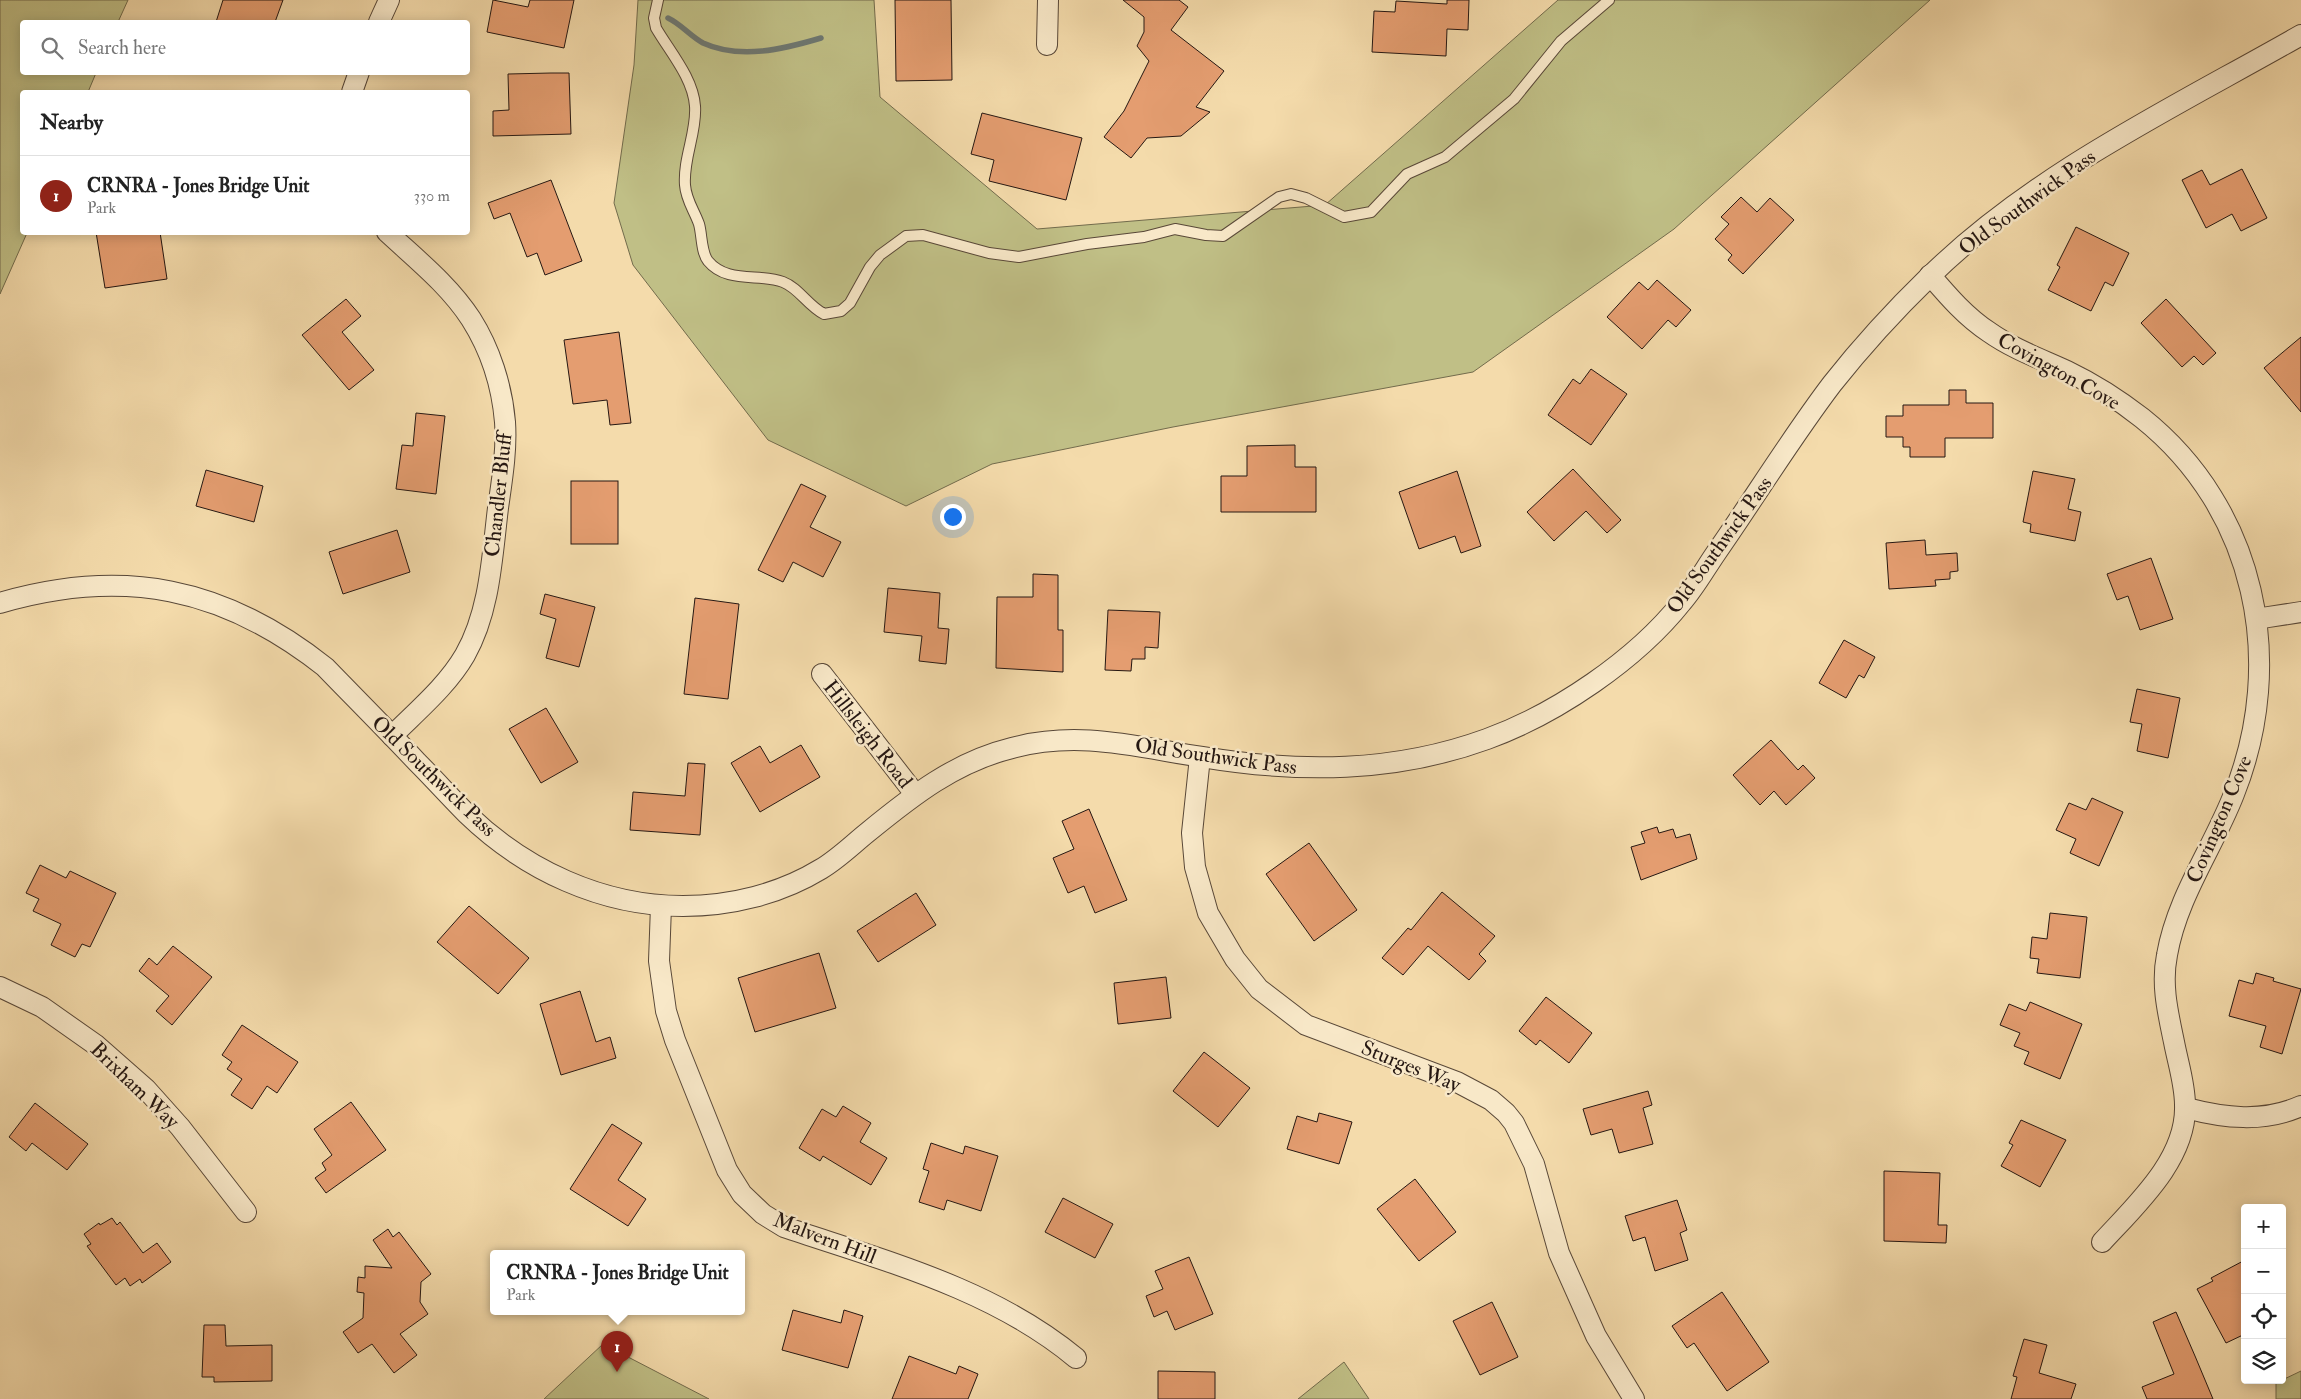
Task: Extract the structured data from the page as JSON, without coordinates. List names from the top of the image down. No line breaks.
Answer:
{"streets":{"street":["Old Southwick Pass","Covington Cove","Chandler Bluff","Hillsleigh Road","Sturges Way","Brixham Way","Malvern Hill"]},"crossings":[["Old Southwick Pass","Covington Cove"],["Old Southwick Pass","Chandler Bluff"],["Old Southwick Pass","Hillsleigh Road"],["Old Southwick Pass","Sturges Way"],["Old Southwick Pass","Malvern Hill"]],"page":{"search":"Search here","heading":"Nearby","list":[{"mark":"1","name":"CRNRA - Jones Bridge Unit","note":"Park","value":"330 m"}],"map_buttons":["+","−"],"popup":["CRNRA - Jones Bridge Unit","Park"],"pins":"1"}}
